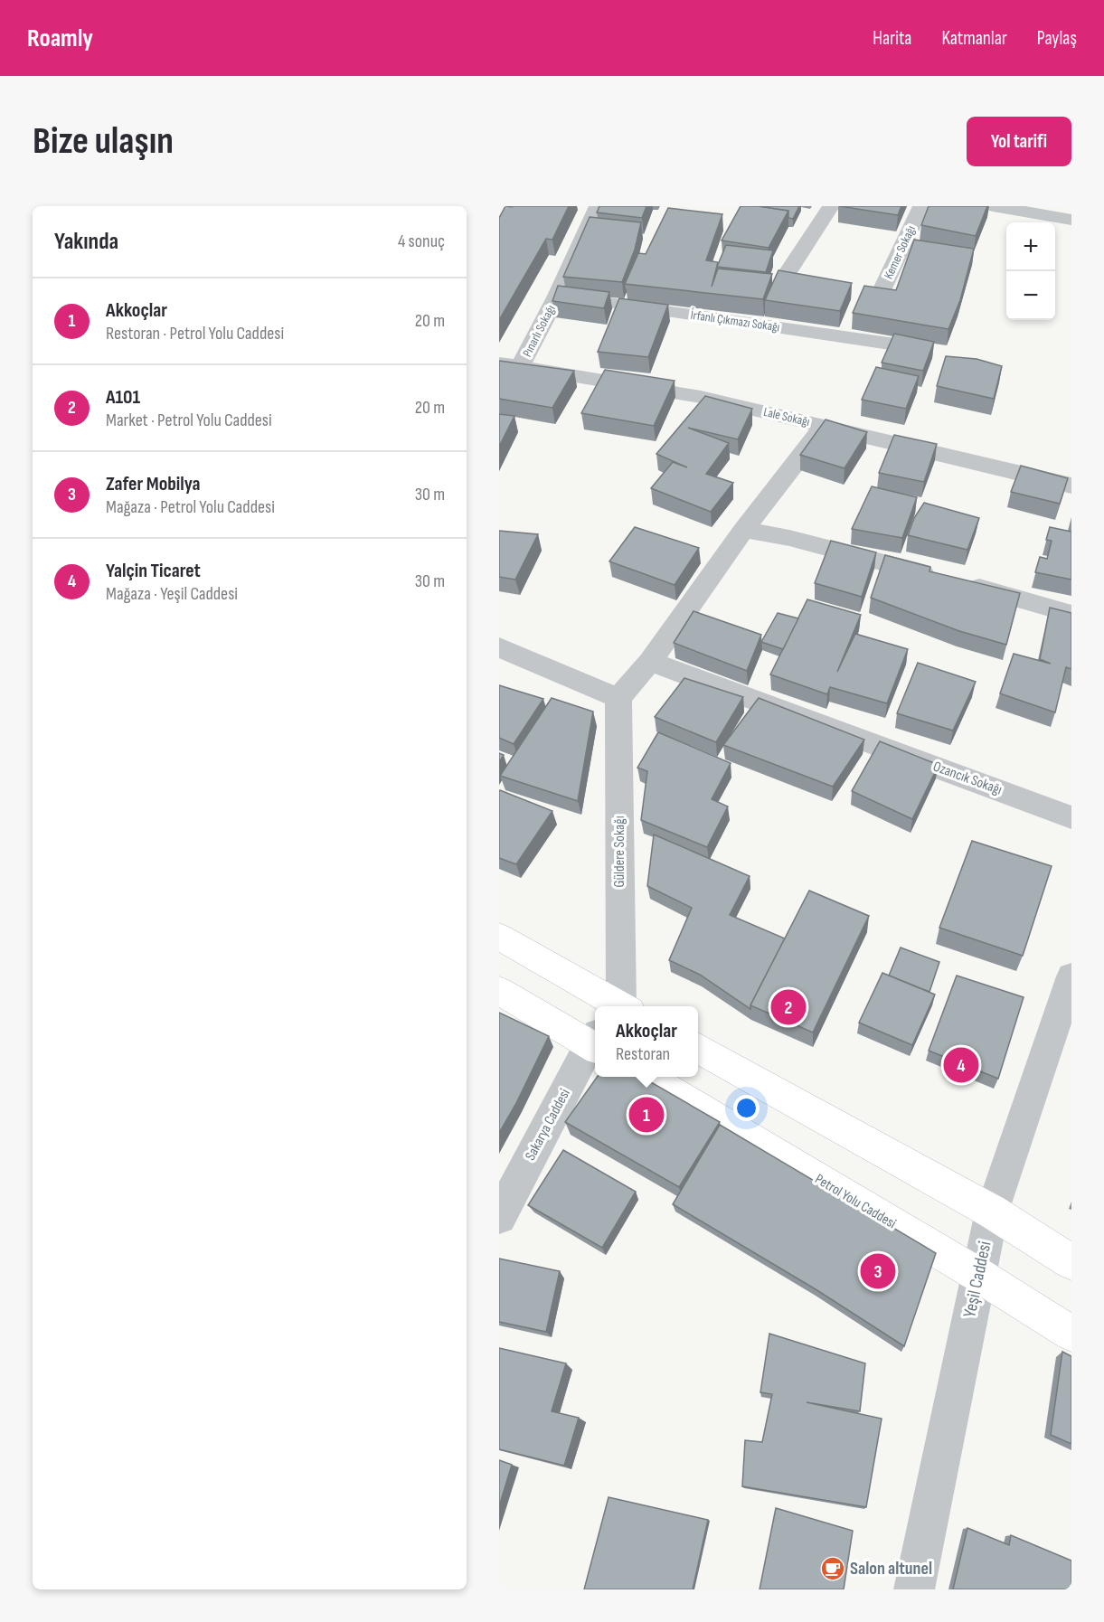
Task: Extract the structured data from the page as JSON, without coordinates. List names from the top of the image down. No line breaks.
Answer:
{"streets":{"main road":["Petrol Yolu Caddesi"],"street":["Kemer Sokağı","İrfanlı Çıkmazı Sokağı","Pınarlı Sokağı","Lale Sokağı","Ozancık Sokağı","Güldere Sokağı","Sakarya Caddesi","Yeşil Caddesi"]},"crossings":[["İrfanlı Çıkmazı Sokağı","Pınarlı Sokağı"],["Pınarlı Sokağı","Lale Sokağı"],["Petrol Yolu Caddesi","Yeşil Caddesi"]],"places":{"cafe":["Salon altunel"]},"page":{"header":"Roamly","nav":["Harita","Katmanlar","Paylaş"],"buttons":"Yol tarifi","title":"Bize ulaşın","heading":["Yakında","4 sonuç"],"map_buttons":["+","−"],"list":[{"mark":"1","name":"Akkoçlar","note":"Restoran · Petrol Yolu Caddesi","value":"20 m"},{"mark":"2","name":"A101","note":"Market · Petrol Yolu Caddesi","value":"20 m"},{"mark":"3","name":"Zafer Mobilya","note":"Mağaza · Petrol Yolu Caddesi","value":"30 m"},{"mark":"4","name":"Yalçin Ticaret","note":"Mağaza · Yeşil Caddesi","value":"30 m"}],"pins":["2","4","1","3"],"popup":["Akkoçlar","Restoran"]}}
